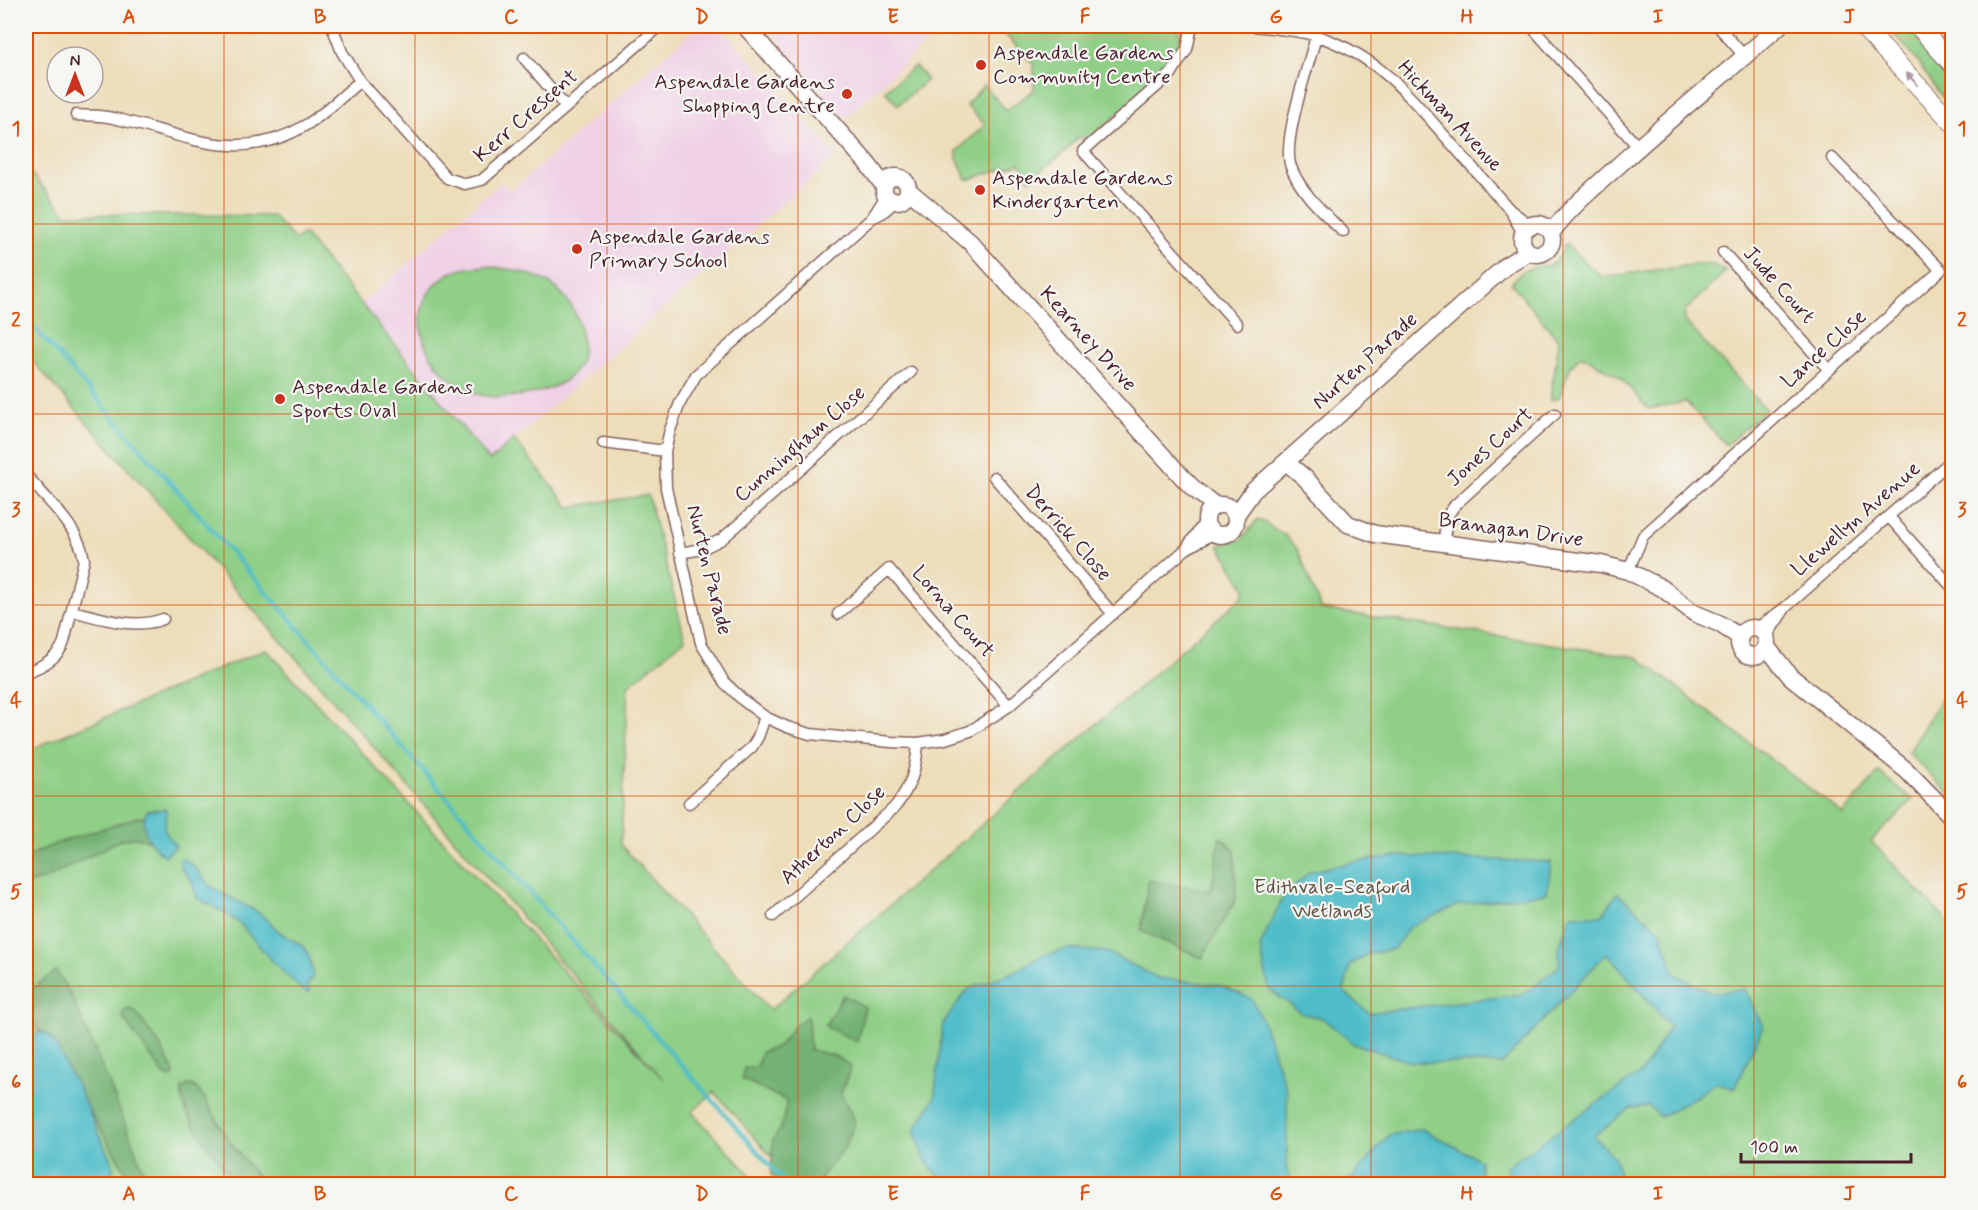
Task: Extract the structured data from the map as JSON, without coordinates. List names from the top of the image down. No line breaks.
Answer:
{"streets":{"street":["Kerr Crescent","Hickman Avenue","Jude Court","Kearney Drive","Lance Close","Nurten Parade","Cunningham Close","Jones Court","Llewellyn Avenue","Branagan Drive","Derrick Close","Lorna Court","Atherton Close"]},"crossings":[["Hickman Avenue","Nurten Parade"],["Jude Court","Lance Close"],["Kearney Drive","Nurten Parade"],["Lance Close","Branagan Drive"],["Nurten Parade","Cunningham Close"],["Nurten Parade","Branagan Drive"],["Nurten Parade","Derrick Close"],["Nurten Parade","Lorna Court"],["Nurten Parade","Atherton Close"],["Jones Court","Branagan Drive"],["Llewellyn Avenue","Branagan Drive"]],"parks":["Edithvale-Seaford Wetlands"],"places":["Aspendale Gardens Community Centre","Aspendale Gardens Shopping Centre","Aspendale Gardens Kindergarten","Aspendale Gardens Primary School","Aspendale Gardens Sports Oval"],"scale_bar":"100 m","north":"top","grid":{"columns":["A","B","C","D","E","F","G","H","I","J"],"rows":["1","2","3","4","5","6"]}}
